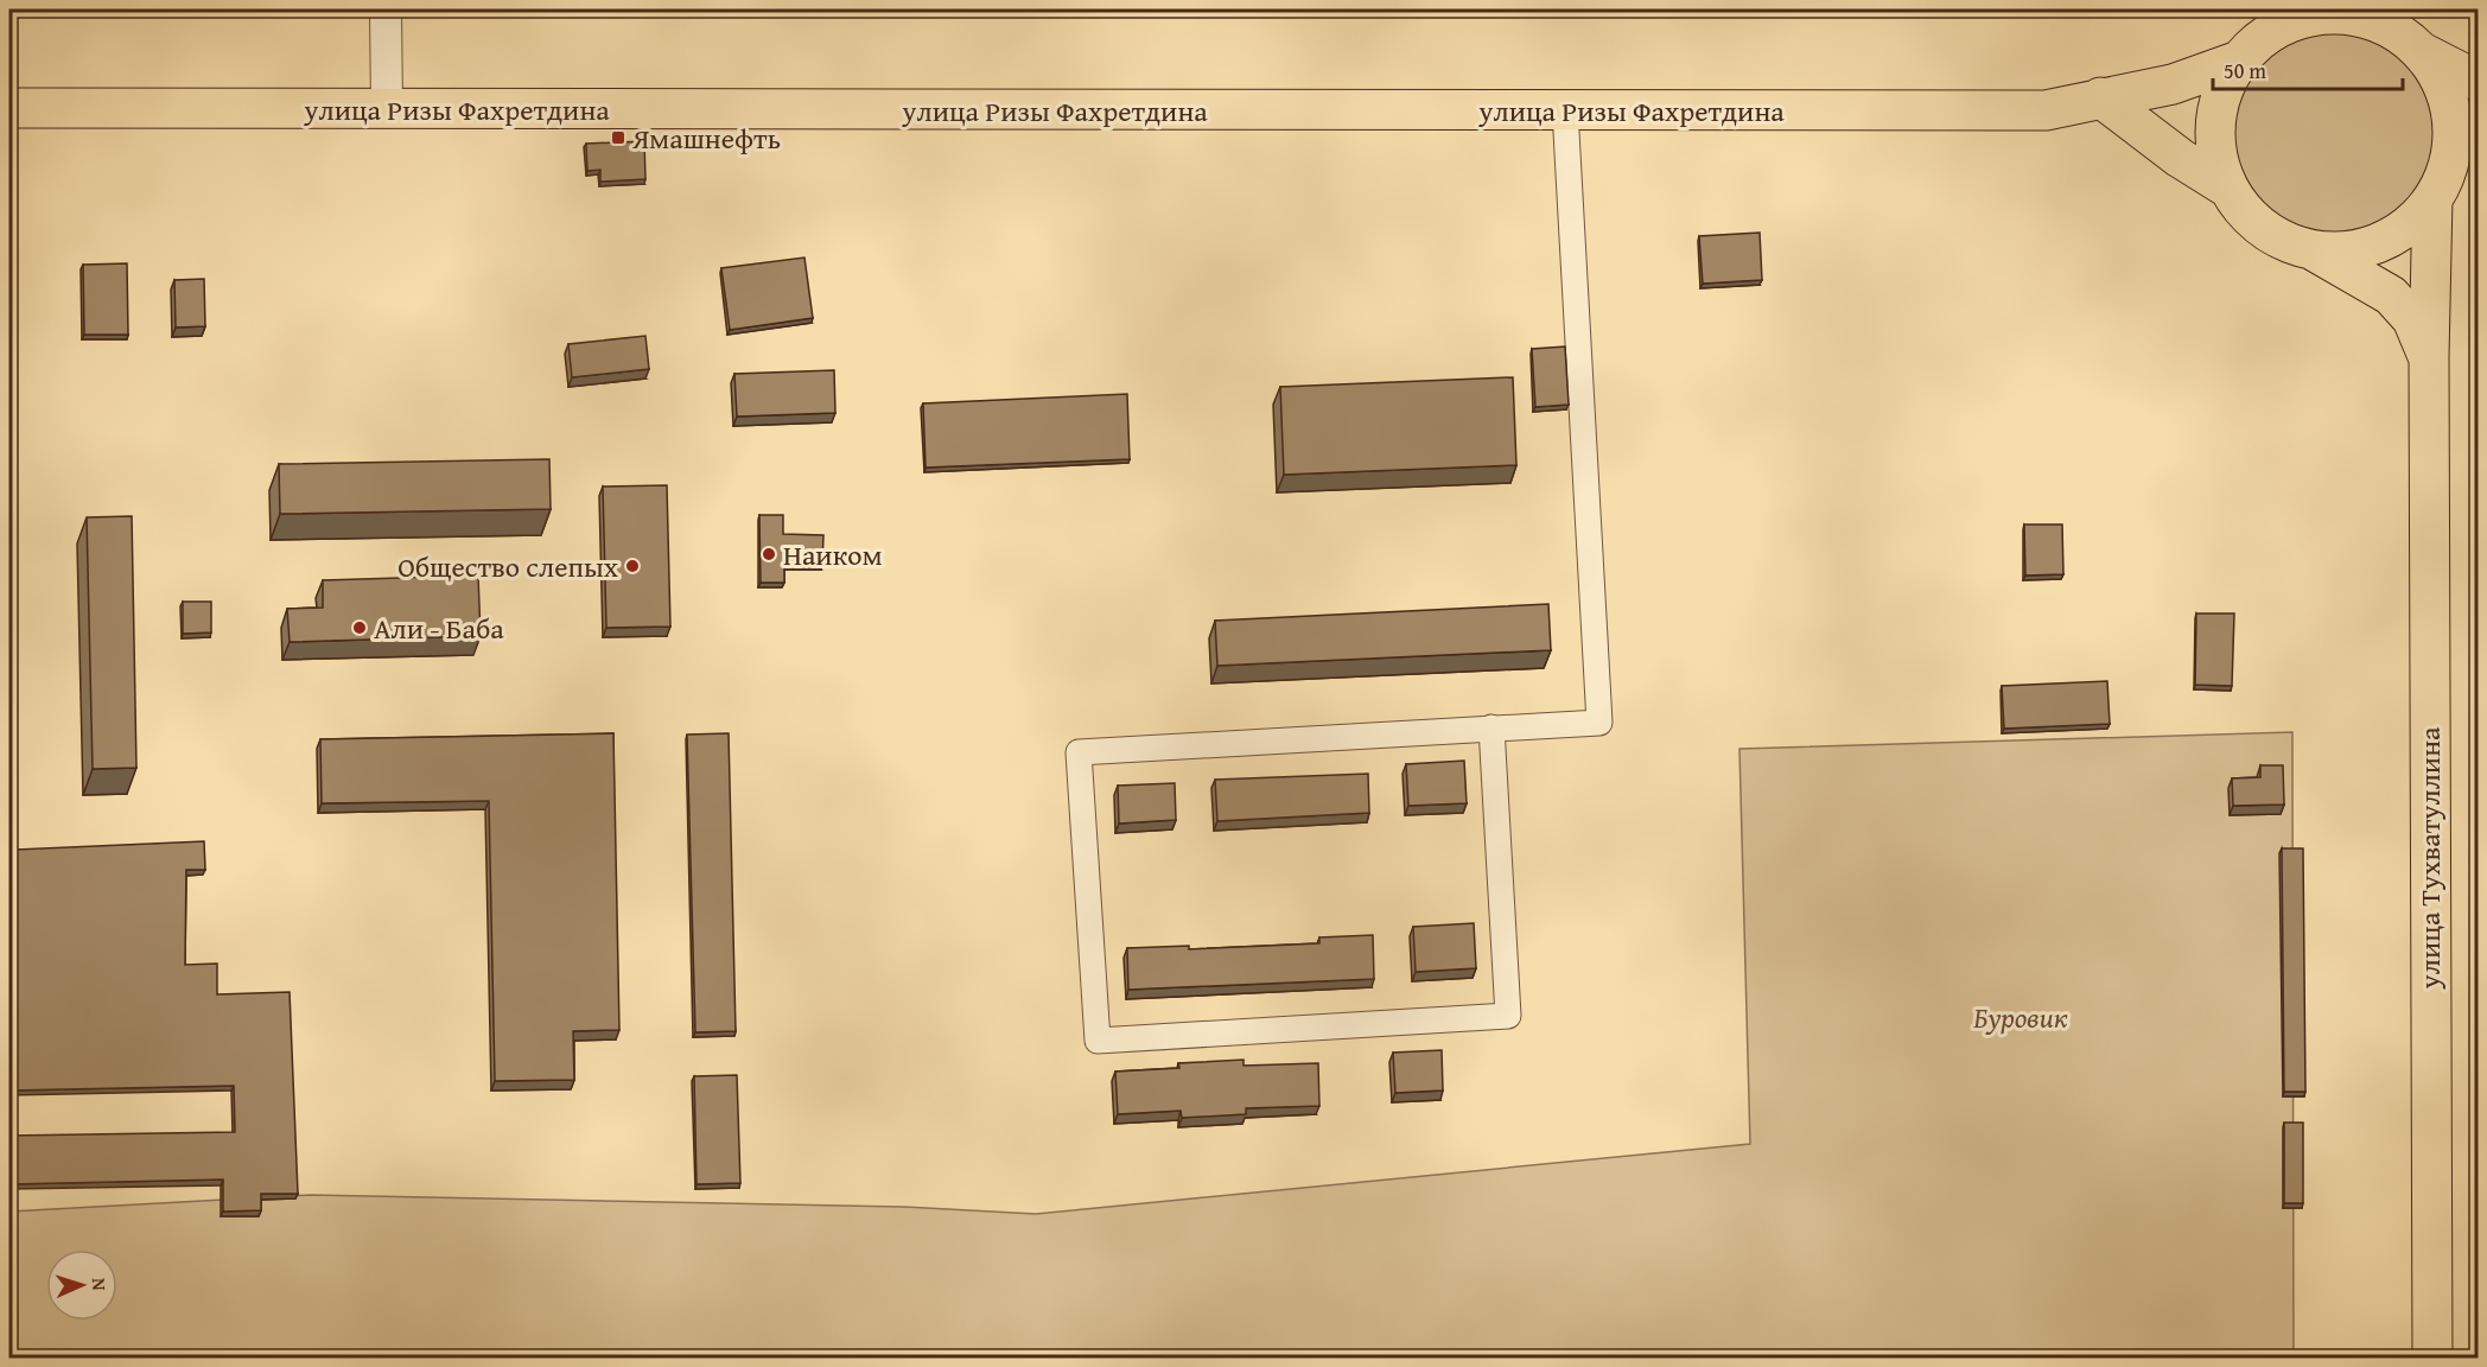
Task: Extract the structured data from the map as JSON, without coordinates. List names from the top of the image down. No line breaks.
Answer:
{"streets":{"main road":["улица Ризы Фахретдина","улица Тухватуллина"]},"crossings":[["улица Ризы Фахретдина","улица Тухватуллина"]],"parks":["Буровик"],"places":{"transit":["Ямашнефть"],"other":["Наиком","Общество слепых","Али - Баба"]},"scale_bar":"50 m","north":"right"}
